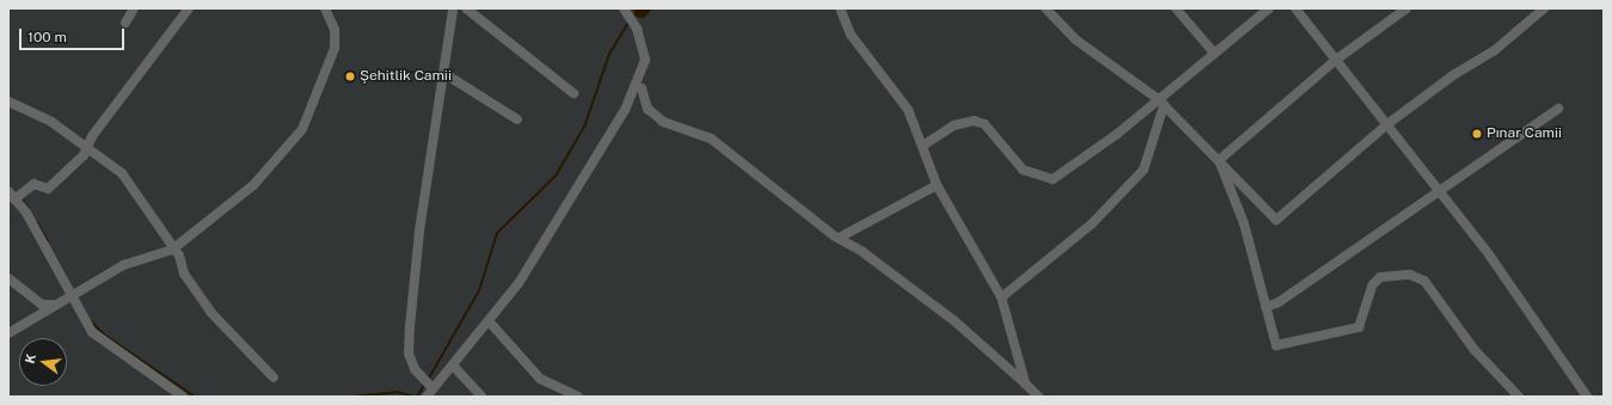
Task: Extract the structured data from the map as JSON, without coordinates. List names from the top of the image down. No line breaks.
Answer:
{"places":["Şehitlik Camii","Pınar Camii"],"scale_bar":"100 m","north":"left"}
